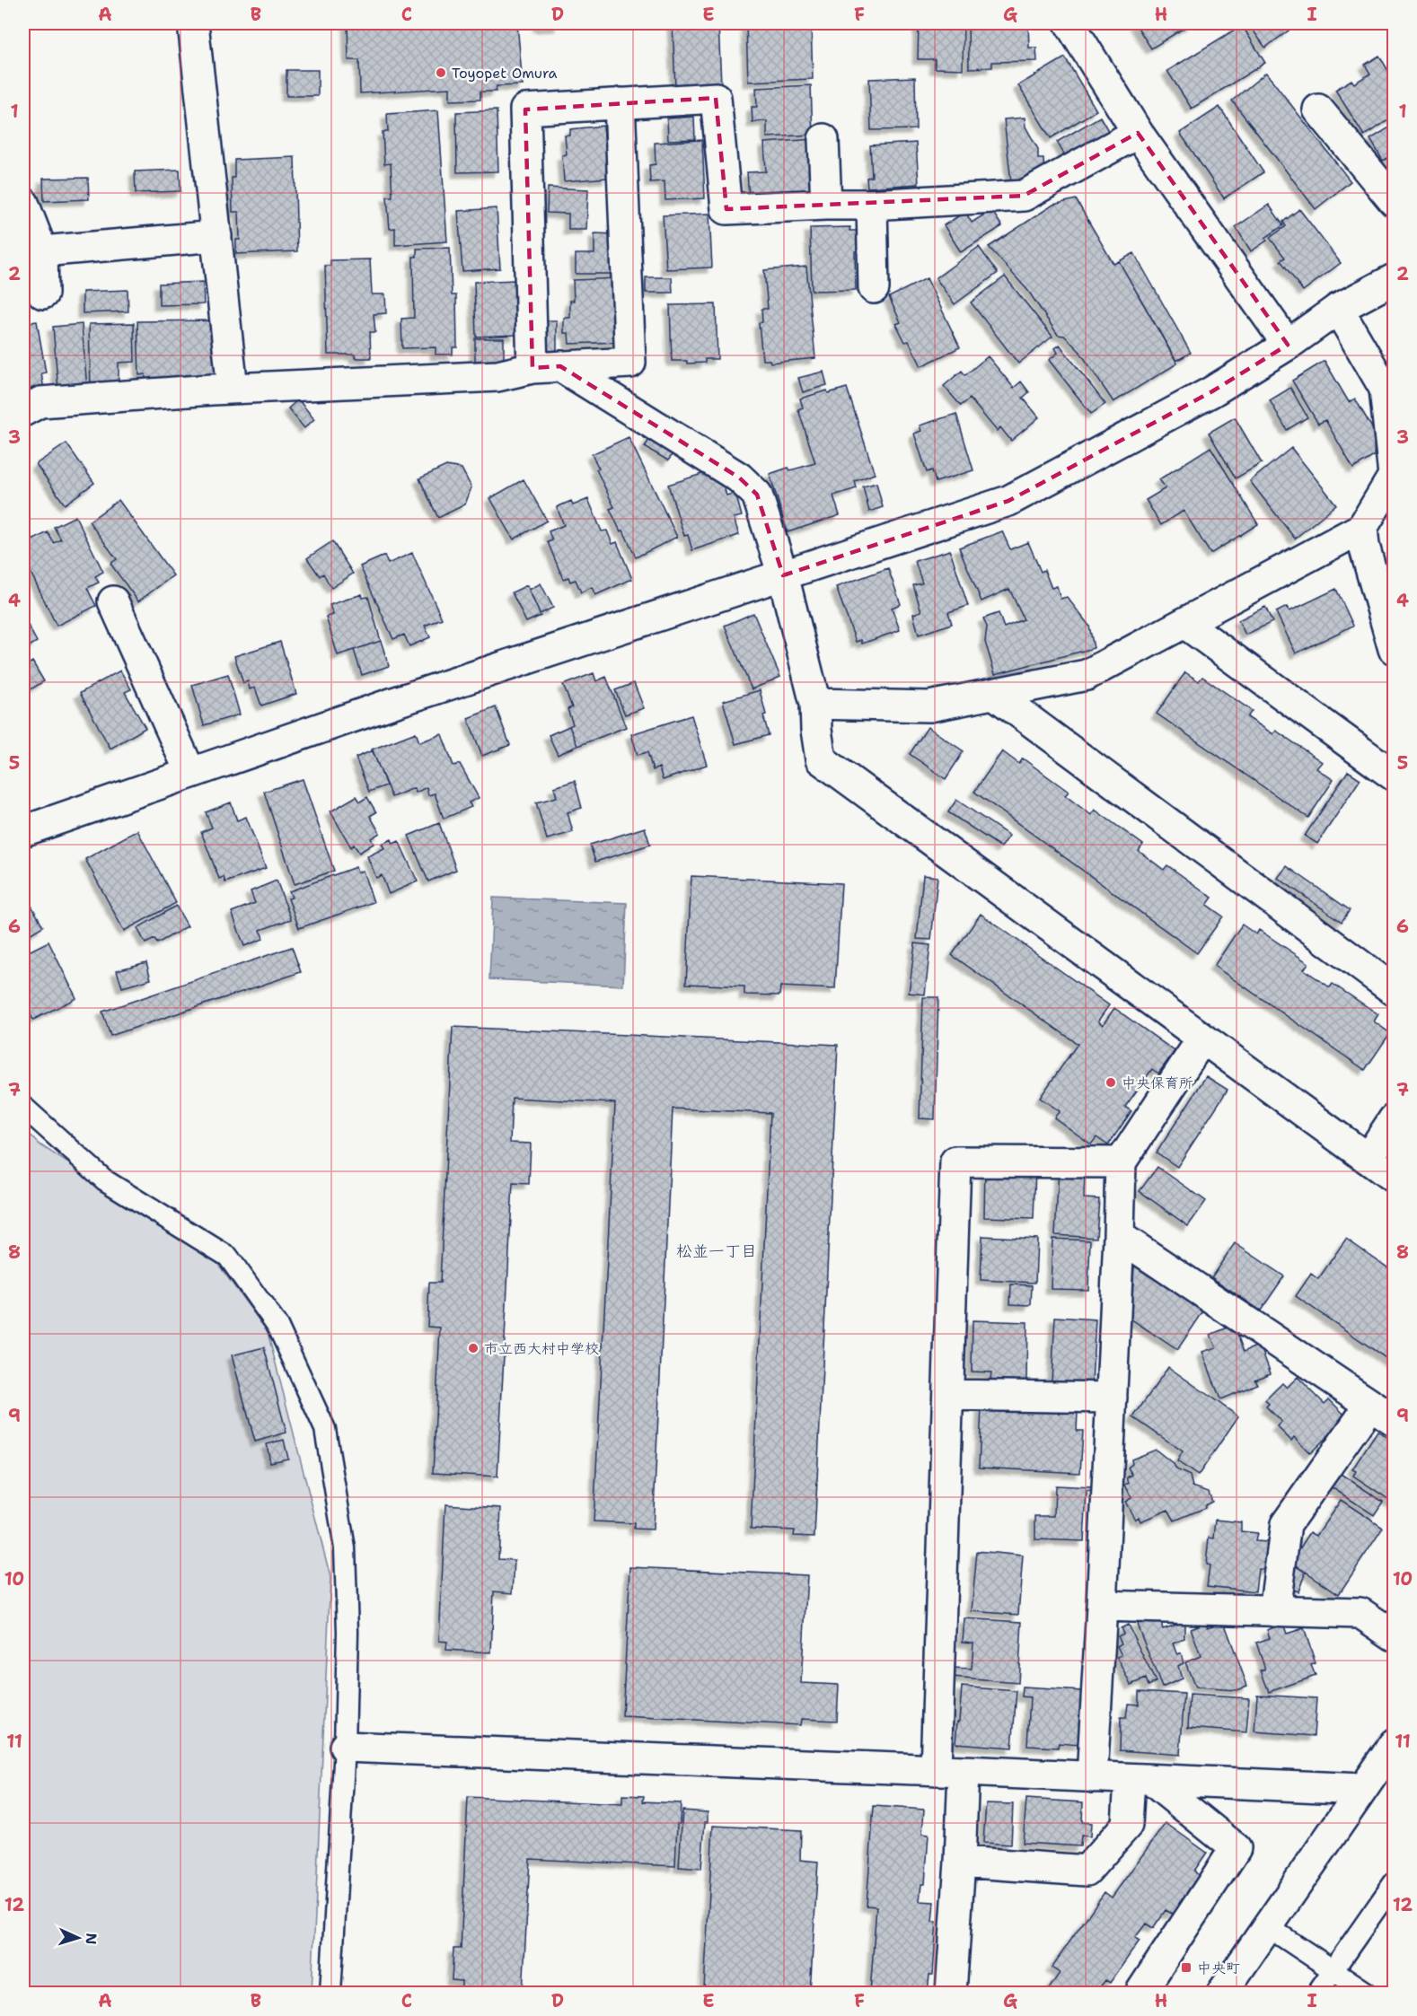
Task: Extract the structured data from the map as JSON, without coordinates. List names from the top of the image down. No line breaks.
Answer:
{"districts":["松並一丁目"],"places":{"other":["Toyopet Omura","中央保育所","市立西大村中学校"],"transit":["中央町"]},"north":"right","grid":{"columns":["A","B","C","D","E","F","G","H","I"],"rows":["1","2","3","4","5","6","7","8","9","10","11","12"]}}
